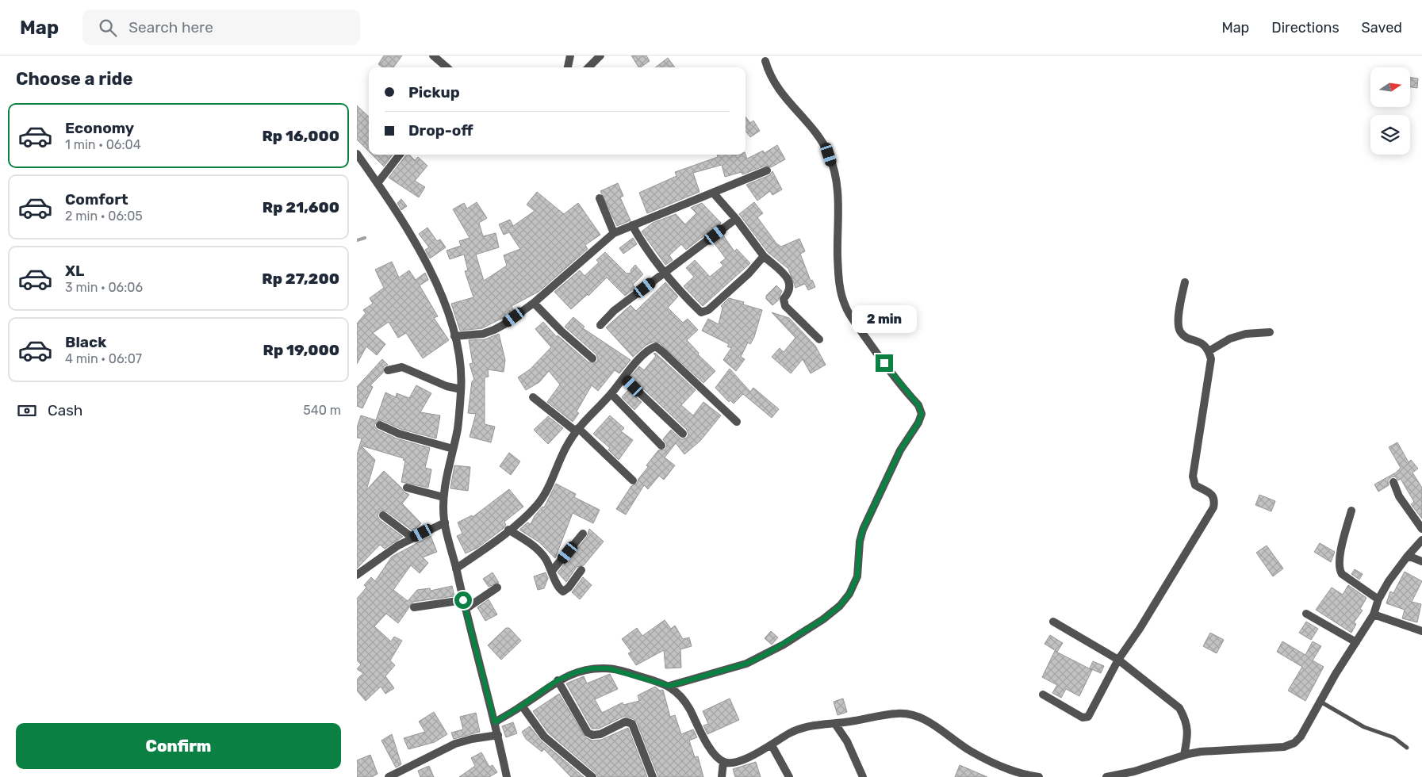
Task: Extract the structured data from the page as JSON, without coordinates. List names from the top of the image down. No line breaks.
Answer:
{"north":"right","page":{"header":"Map","search":"Search here","nav":["Map","Directions","Saved"],"heading":"Choose a ride","banner":["Pickup","Drop-off"],"list":[{"name":"Economy","note":"1 min · 06:04","value":"Rp 16,000"},{"name":"Comfort","note":"2 min · 06:05","value":"Rp 21,600"},{"name":"XL","note":"3 min · 06:06","value":"Rp 27,200"},{"name":"Black","note":"4 min · 06:07","value":"Rp 19,000"}],"bubble":"2 min","pay":["Cash","540 m"],"buttons":"Confirm"}}
